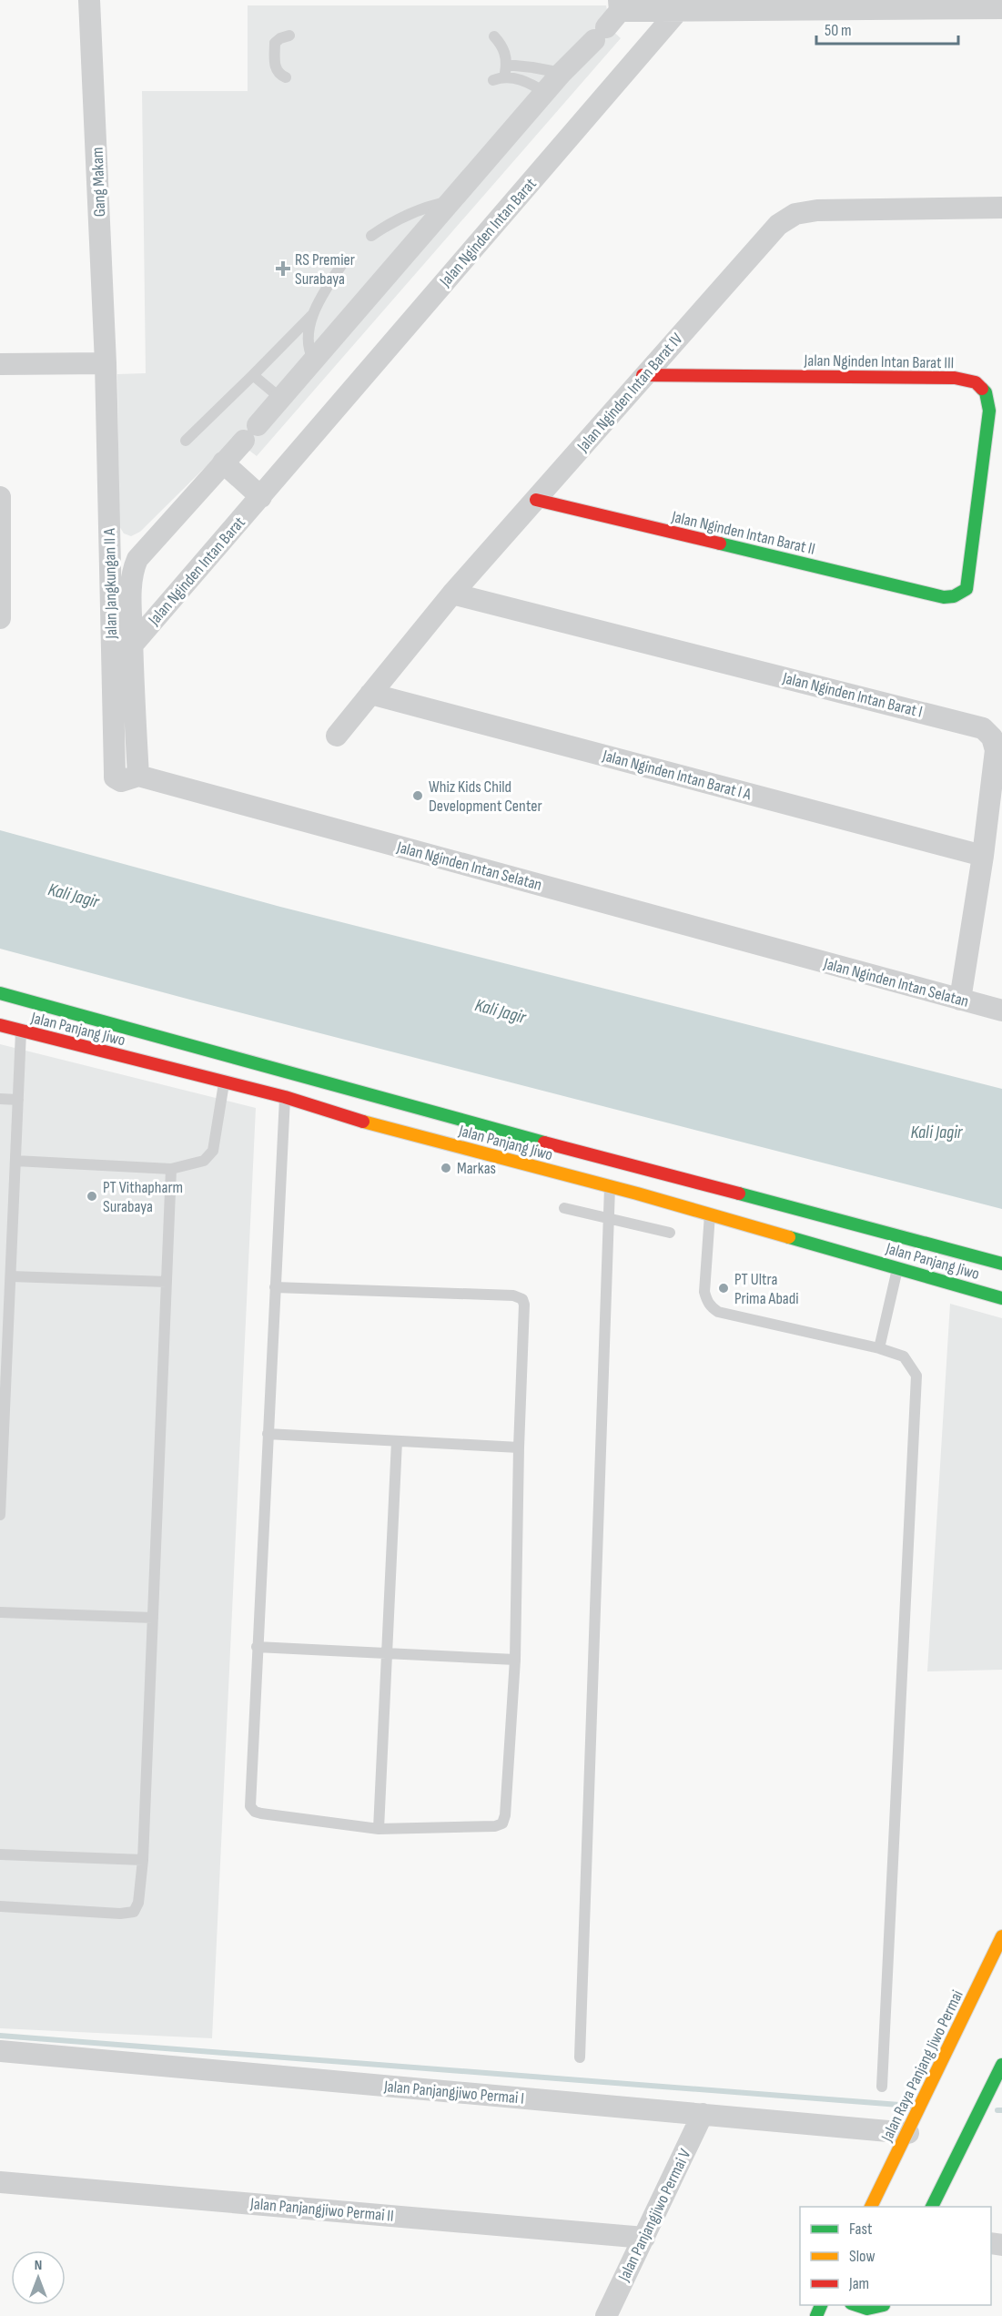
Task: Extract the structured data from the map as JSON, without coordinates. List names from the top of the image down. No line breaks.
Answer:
{"streets":{"main road":["Jalan Nginden Intan Barat III","Jalan Nginden Intan Barat II","Jalan Panjang Jiwo","Jalan Raya Panjang Jiwo Permai"],"street":["Gang Makam","Jalan Nginden Intan Barat","Jalan Nginden Intan Barat IV","Jalan Jangkungan II A","Jalan Nginden Intan Barat I","Jalan Nginden Intan Barat I A","Jalan Nginden Intan Selatan","Jalan Panjangjiwo Permai I","Jalan Panjangjiwo Permai II","Jalan Panjangjiwo Permai V"]},"crossings":[["Gang Makam","Jalan Jangkungan II A"],["Jalan Nginden Intan Barat III","Jalan Nginden Intan Barat IV"],["Jalan Nginden Intan Barat III","Jalan Nginden Intan Barat II"],["Jalan Nginden Intan Barat IV","Jalan Nginden Intan Barat II"],["Jalan Nginden Intan Barat IV","Jalan Nginden Intan Barat I"],["Jalan Nginden Intan Barat IV","Jalan Nginden Intan Barat I A"],["Jalan Jangkungan II A","Jalan Nginden Intan Selatan"],["Jalan Nginden Intan Barat I","Jalan Nginden Intan Barat I A"],["Jalan Nginden Intan Barat I","Jalan Nginden Intan Selatan"],["Jalan Raya Panjang Jiwo Permai","Jalan Panjangjiwo Permai I"],["Jalan Panjangjiwo Permai I","Jalan Panjangjiwo Permai V"],["Jalan Panjangjiwo Permai II","Jalan Panjangjiwo Permai V"]],"water":["Kali Jagir"],"places":{"health":["RS Premier Surabaya"],"other":["Whiz Kids Child Development Center","Markas","PT Vithapharm Surabaya","PT Ultra Prima Abadi"]},"legend":["Fast","Slow","Jam"],"scale_bar":"50 m","north":"top"}
